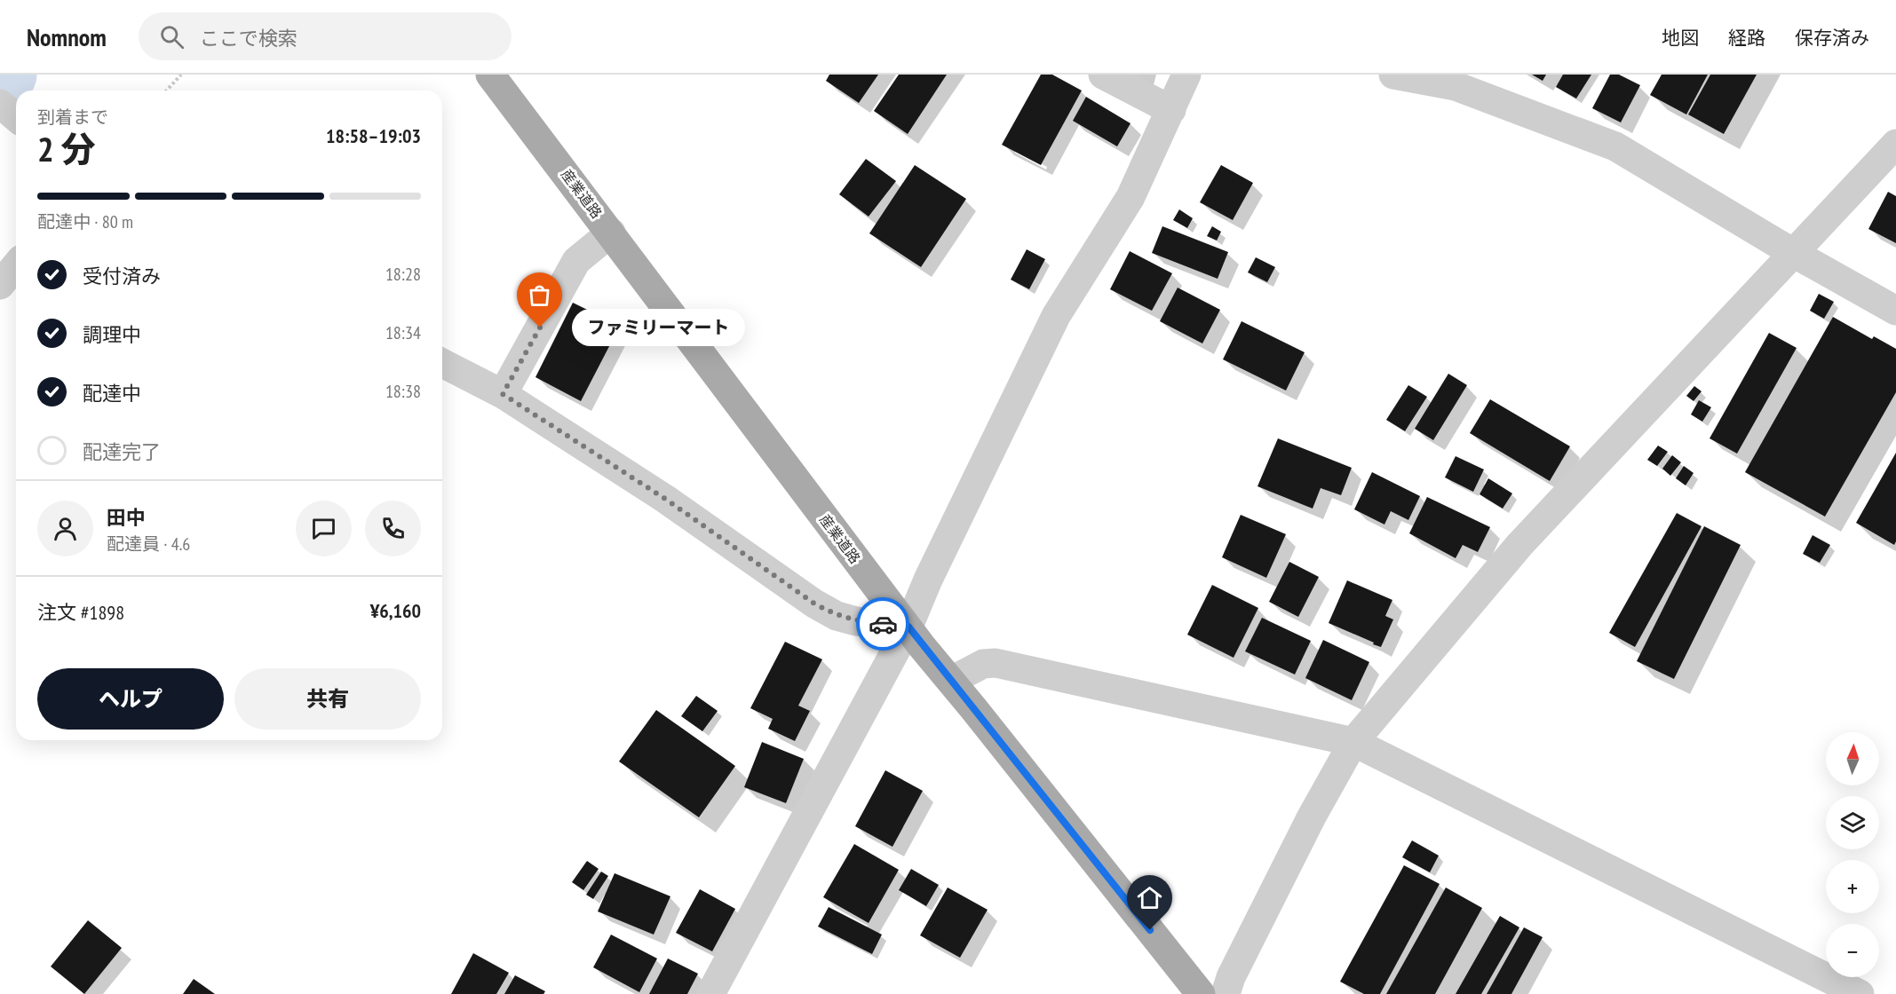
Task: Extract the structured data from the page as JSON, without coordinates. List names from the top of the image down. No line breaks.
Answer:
{"streets":{"main road":["産業道路"]},"places":["ファミリーマート"],"north":"top","page":{"header":"Nomnom","search":"ここで検索","nav":["地図","経路","保存済み"],"heading":["2 分","到着まで","18:58–19:03"],"panel":["田中","配達員 · 4.6","注文 #1898","¥6,160"],"bar":"配達中 · 80 m","list":[["受付済み","18:28"],["調理中","18:34"],["配達中","18:38"],"配達完了"],"bubble":"ファミリーマート","buttons":["ヘルプ","共有"],"map_buttons":["+","−"]}}
